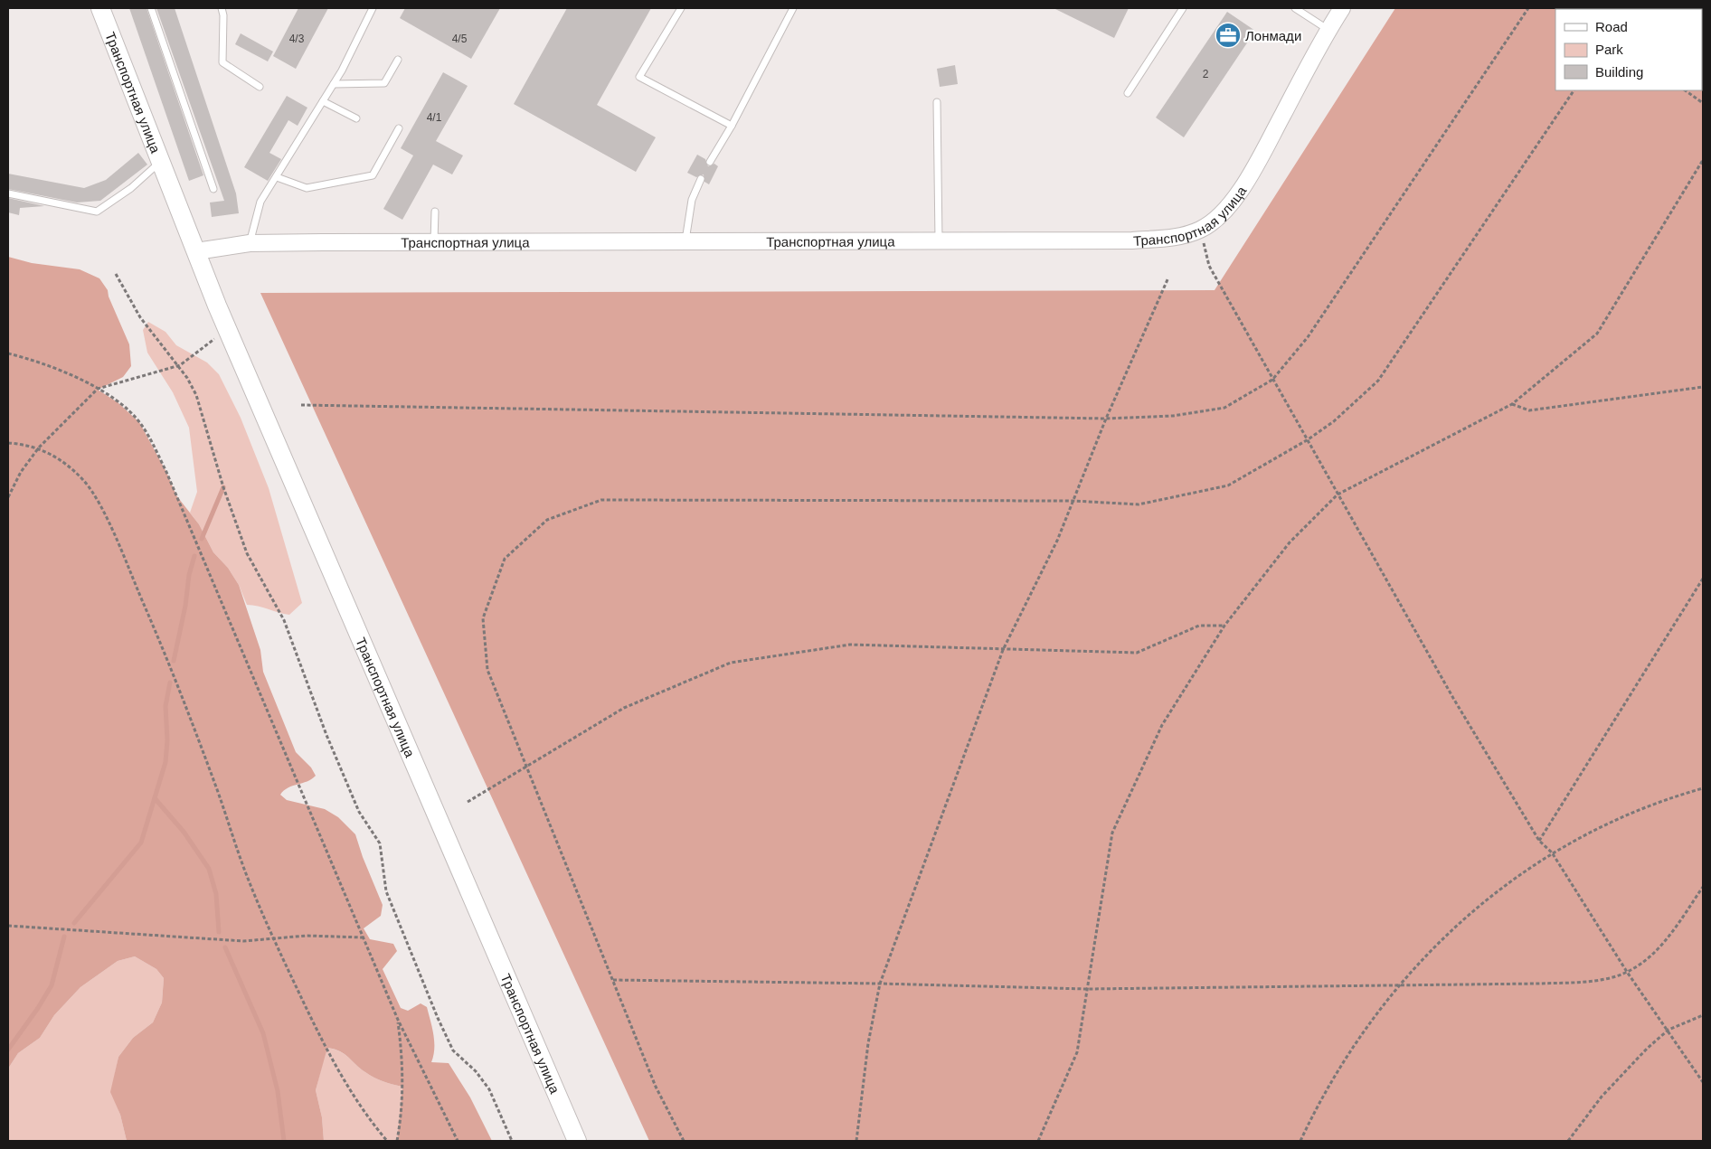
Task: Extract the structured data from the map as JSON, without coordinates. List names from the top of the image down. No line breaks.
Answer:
{"streets":{"main road":["Транспортная улица"]},"places":{"office":["Лонмади"]},"house_numbers":["4/3","4/5","2","4/1"],"legend":["Road","Park","Building"]}
